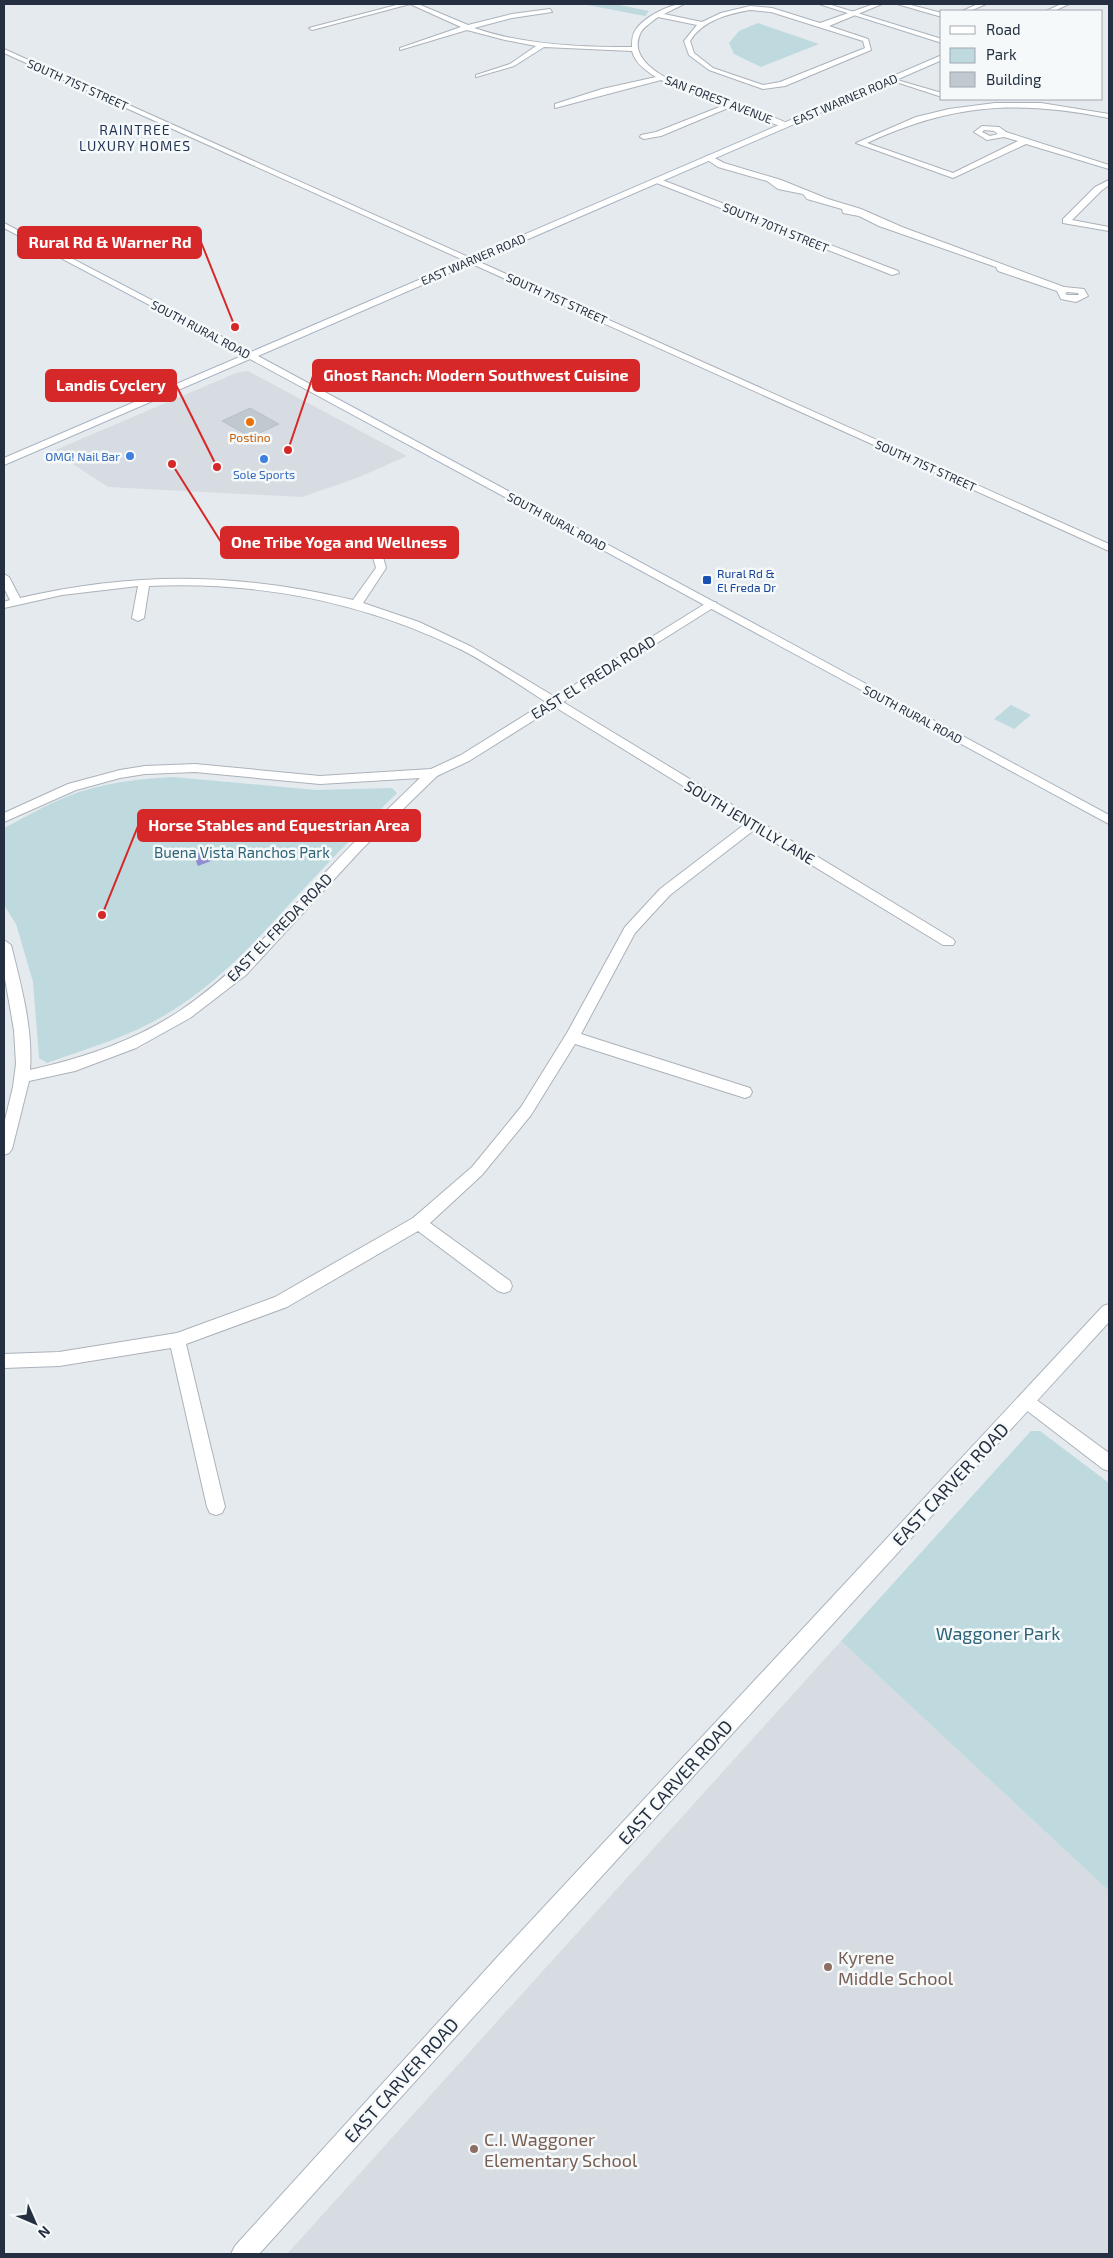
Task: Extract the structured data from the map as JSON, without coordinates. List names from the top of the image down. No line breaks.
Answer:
{"streets":{"street":["SOUTH 71ST STREET","SAN FOREST AVENUE","EAST WARNER ROAD","SOUTH 70TH STREET","SOUTH RURAL ROAD","EAST EL FREDA ROAD","SOUTH JENTILLY LANE","EAST CARVER ROAD"]},"crossings":[["SOUTH 71ST STREET","EAST WARNER ROAD"],["SAN FOREST AVENUE","EAST WARNER ROAD"],["EAST WARNER ROAD","SOUTH 70TH STREET"],["EAST WARNER ROAD","SOUTH RURAL ROAD"],["SOUTH RURAL ROAD","EAST EL FREDA ROAD"],["EAST EL FREDA ROAD","SOUTH JENTILLY LANE"]],"districts":["RAINTREE LUXURY HOMES"],"parks":["Buena Vista Ranchos Park","Waggoner Park"],"places":{"other":["Rural Rd & Warner Rd","Postino","Ghost Ranch: Modern Southwest Cuisine","OMG! Nail Bar","Sole Sports","One Tribe Yoga and Wellness","Landis Cyclery","Horse Stables and Equestrian Area","Kyrene Middle School","C.I. Waggoner Elementary School"],"transit":["Rural Rd & El Freda Dr"]},"legend":["Road","Park","Building"],"north":"bottom right"}
